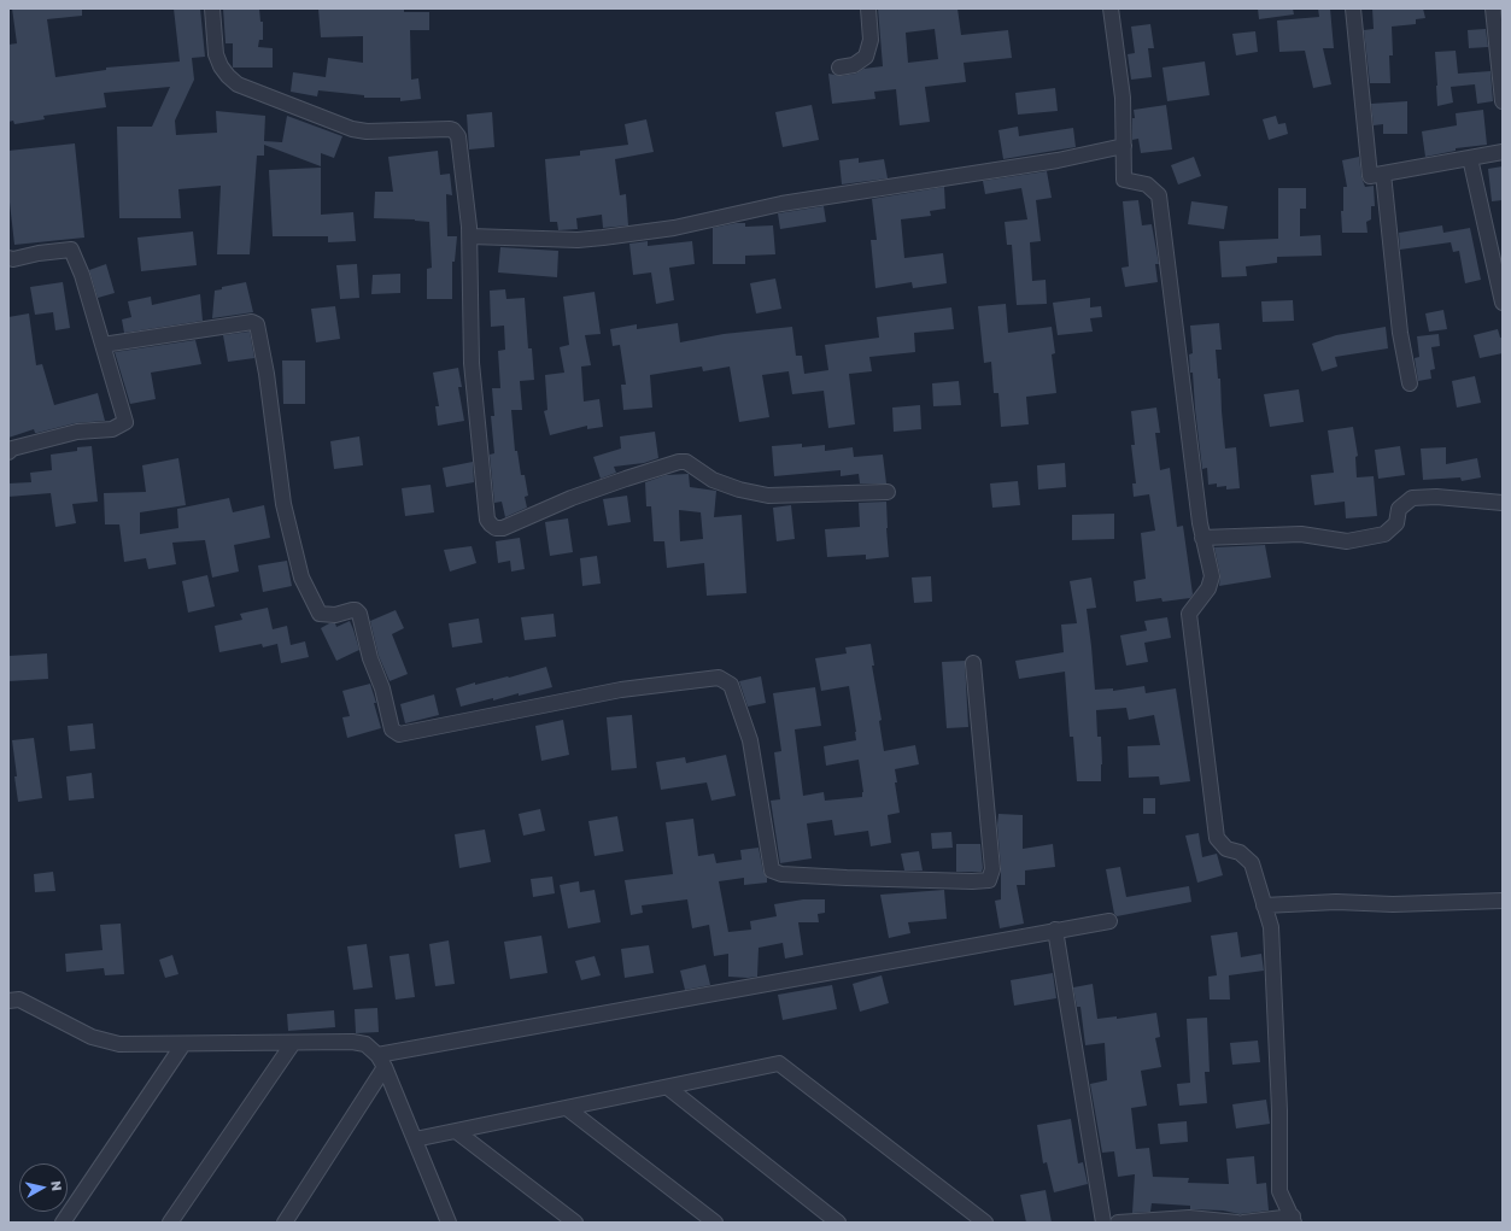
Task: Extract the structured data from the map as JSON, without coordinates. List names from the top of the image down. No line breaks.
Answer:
{"north":"right"}
